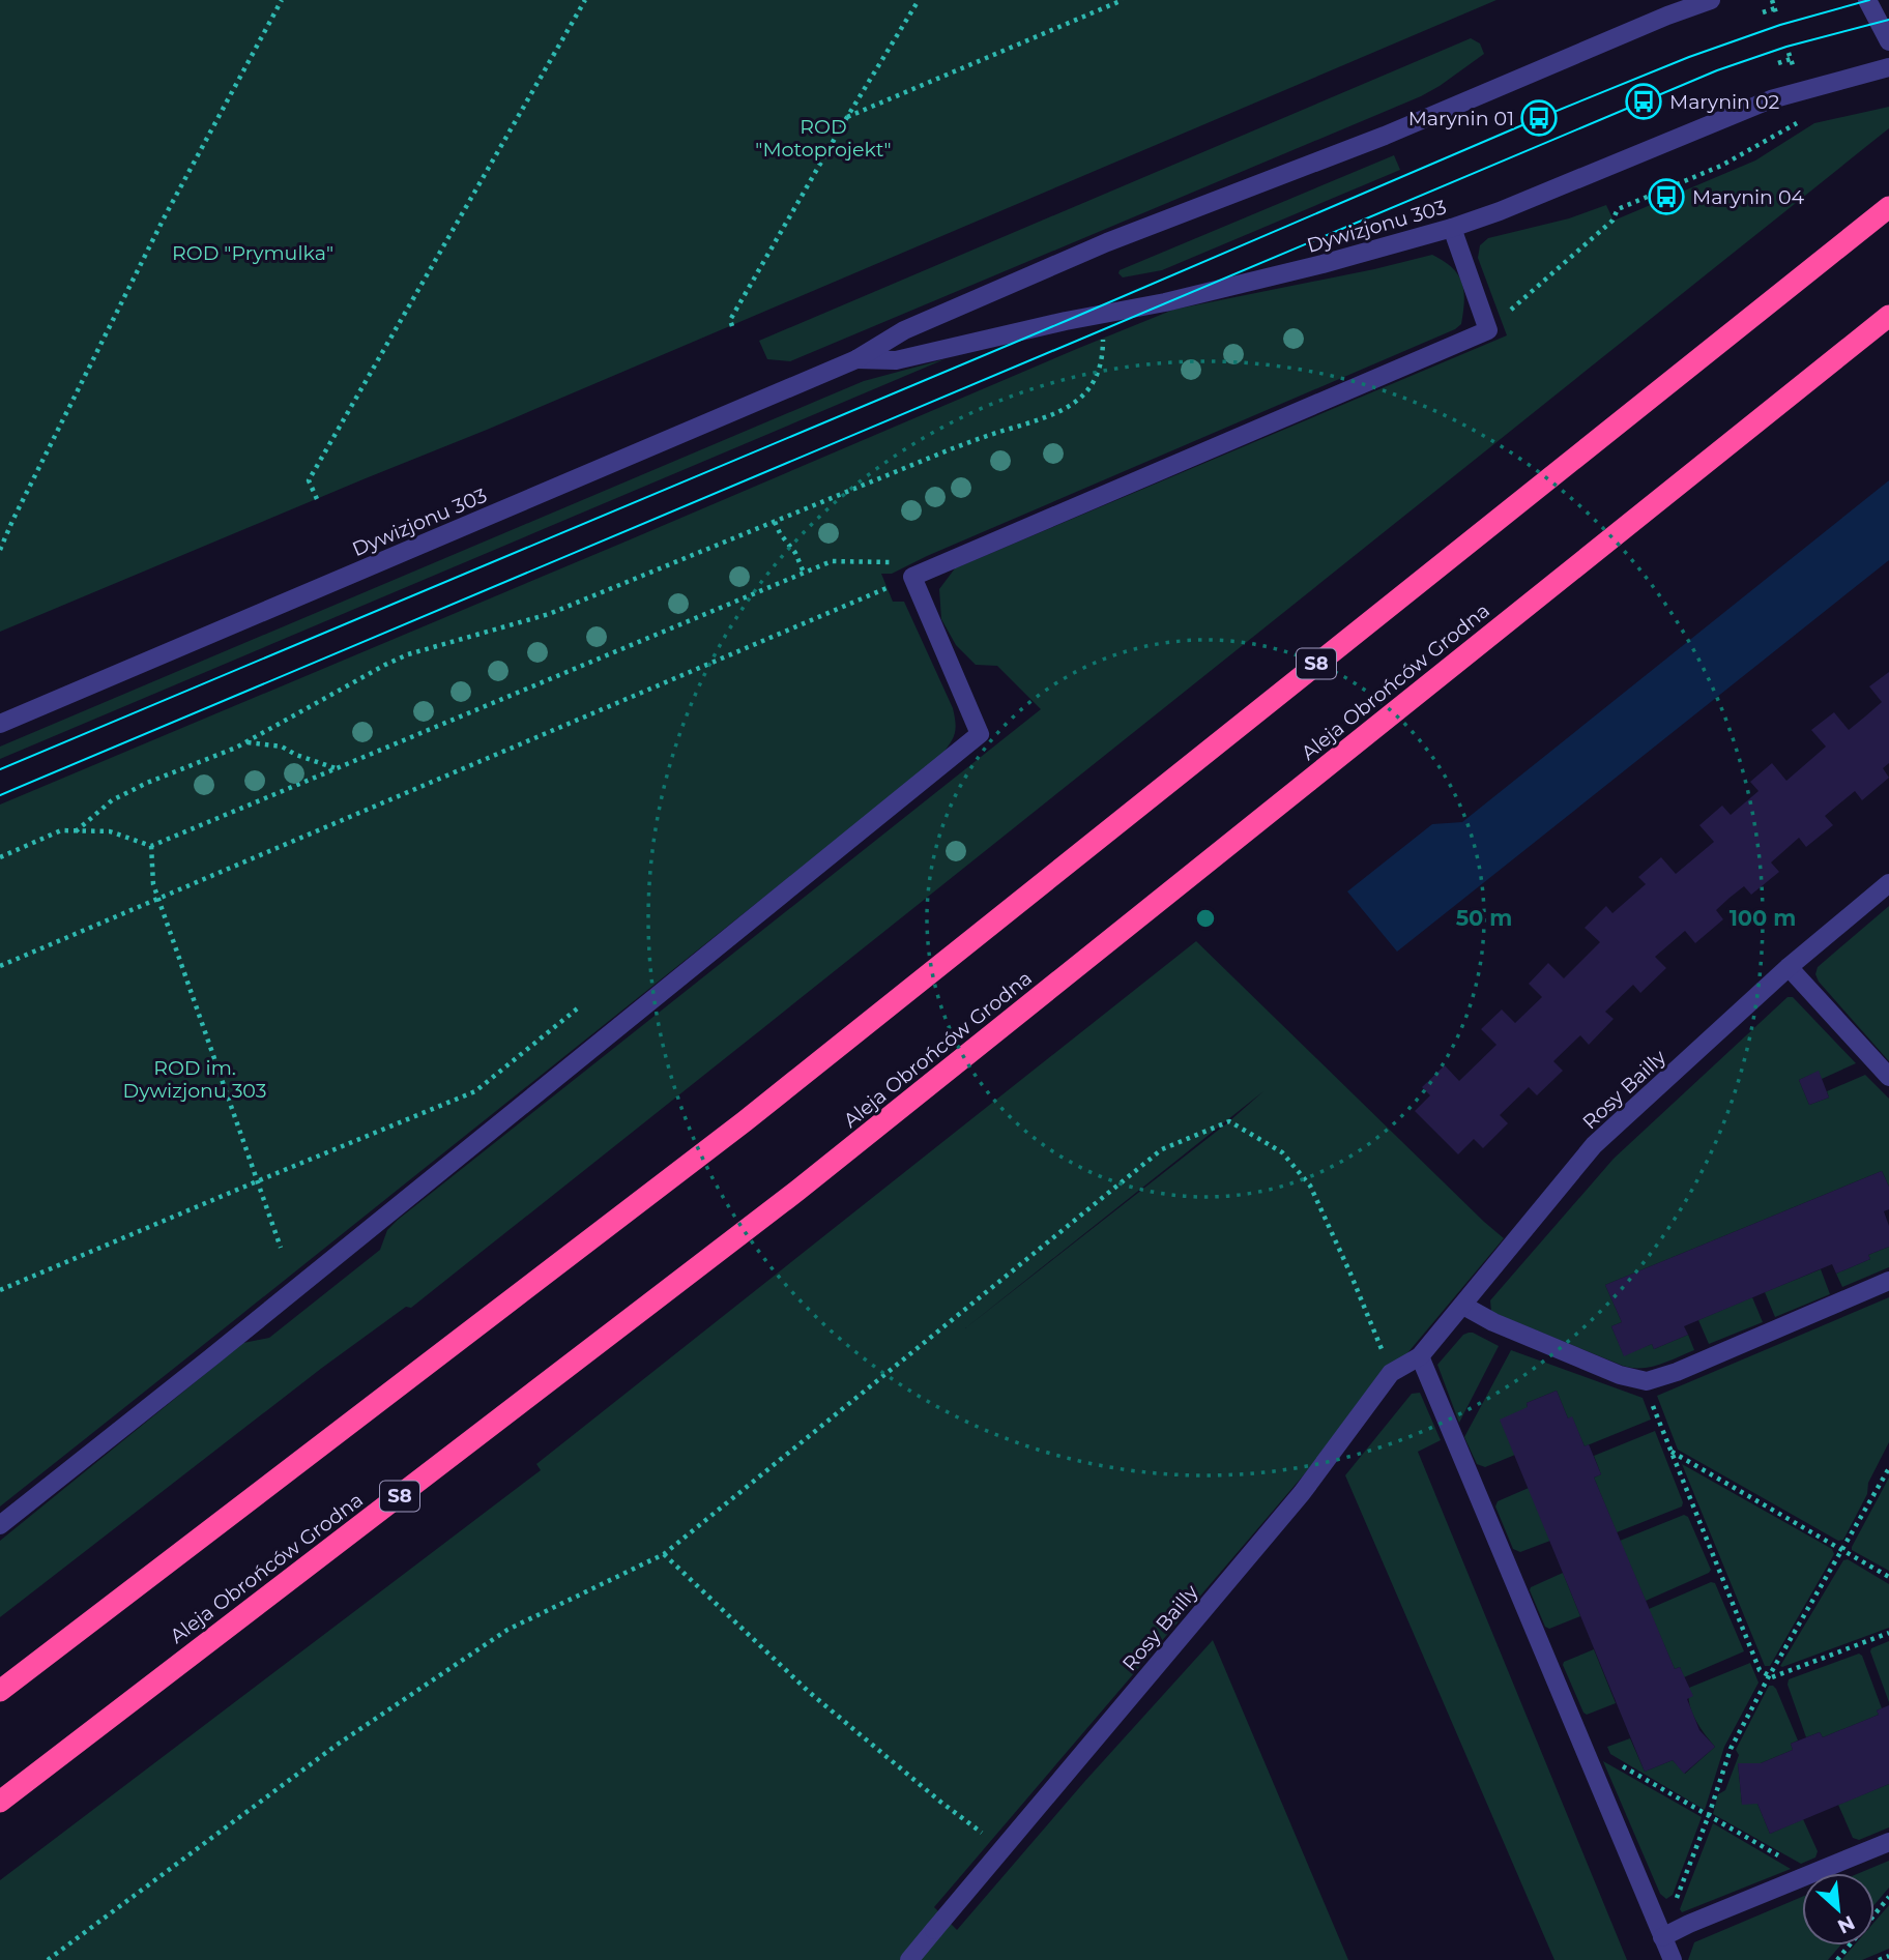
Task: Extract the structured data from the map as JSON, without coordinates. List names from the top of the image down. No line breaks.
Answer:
{"streets":{"highway":["S8","Aleja Obrońców Grodna"],"street":["Dywizjonu 303","Rosy Bailly"]},"parks":["ROD \"Motoprojekt\"","ROD \"Prymulka\"","ROD im. Dywizjonu 303"],"places":{"bus stop":["Marynin 02","Marynin 01","Marynin 04"]},"north":"bottom right","rings":["50 m","100 m"]}
